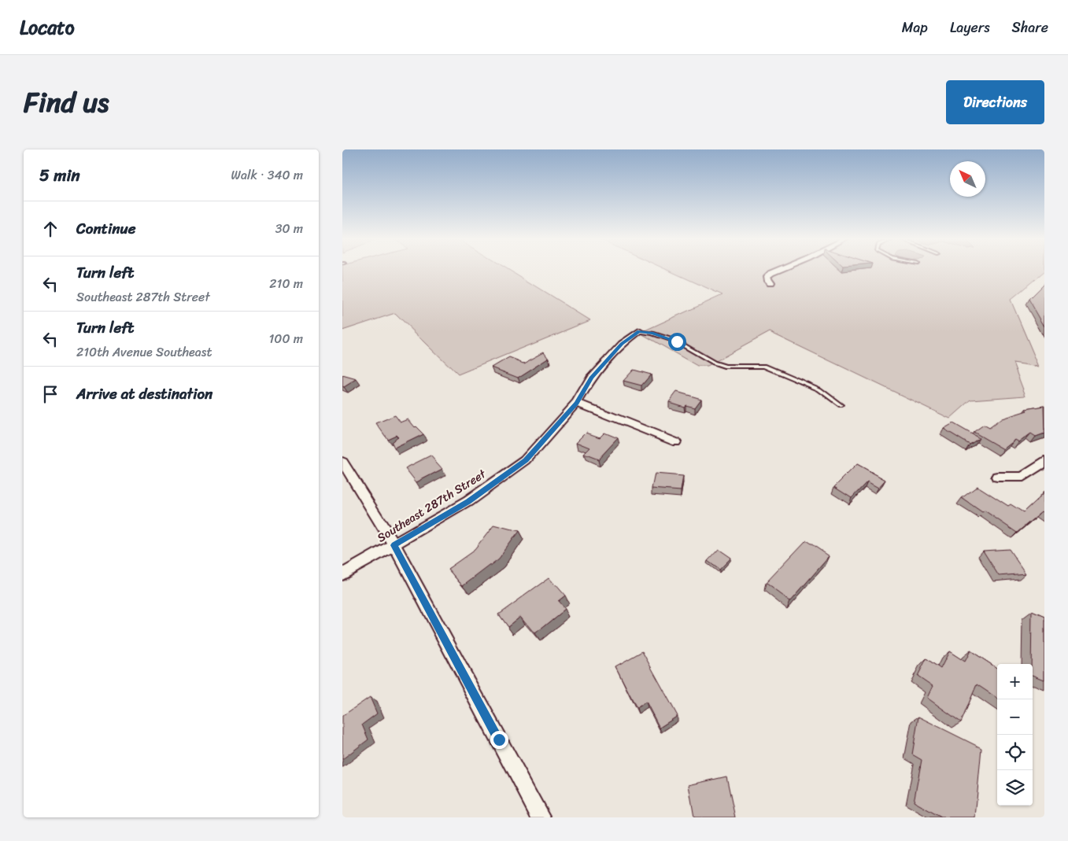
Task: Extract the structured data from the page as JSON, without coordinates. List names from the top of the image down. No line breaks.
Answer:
{"streets":{"street":["Southeast 287th Street"]},"north":"top left","page":{"header":"Locato","nav":["Map","Layers","Share"],"title":"Find us","buttons":"Directions","heading":["5 min","Walk · 340 m"],"list":[["Continue","30 m"],["Turn left","Southeast 287th Street","210 m"],["Turn left","210th Avenue Southeast","100 m"],"Arrive at destination"],"map_buttons":["+","−"]}}
